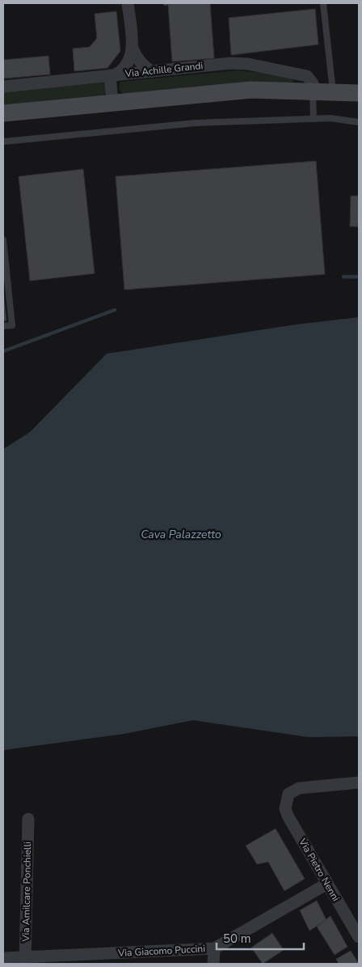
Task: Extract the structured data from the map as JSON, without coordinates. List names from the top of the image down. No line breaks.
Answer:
{"streets":{"street":["Via Achille Grandi","Via Pietro Nenni","Via Amilcare Ponchielli","Via Giacomo Puccini"]},"crossings":[["Via Pietro Nenni","Via Giacomo Puccini"],["Via Amilcare Ponchielli","Via Giacomo Puccini"]],"water":["Cava Palazzetto"],"scale_bar":"50 m"}
